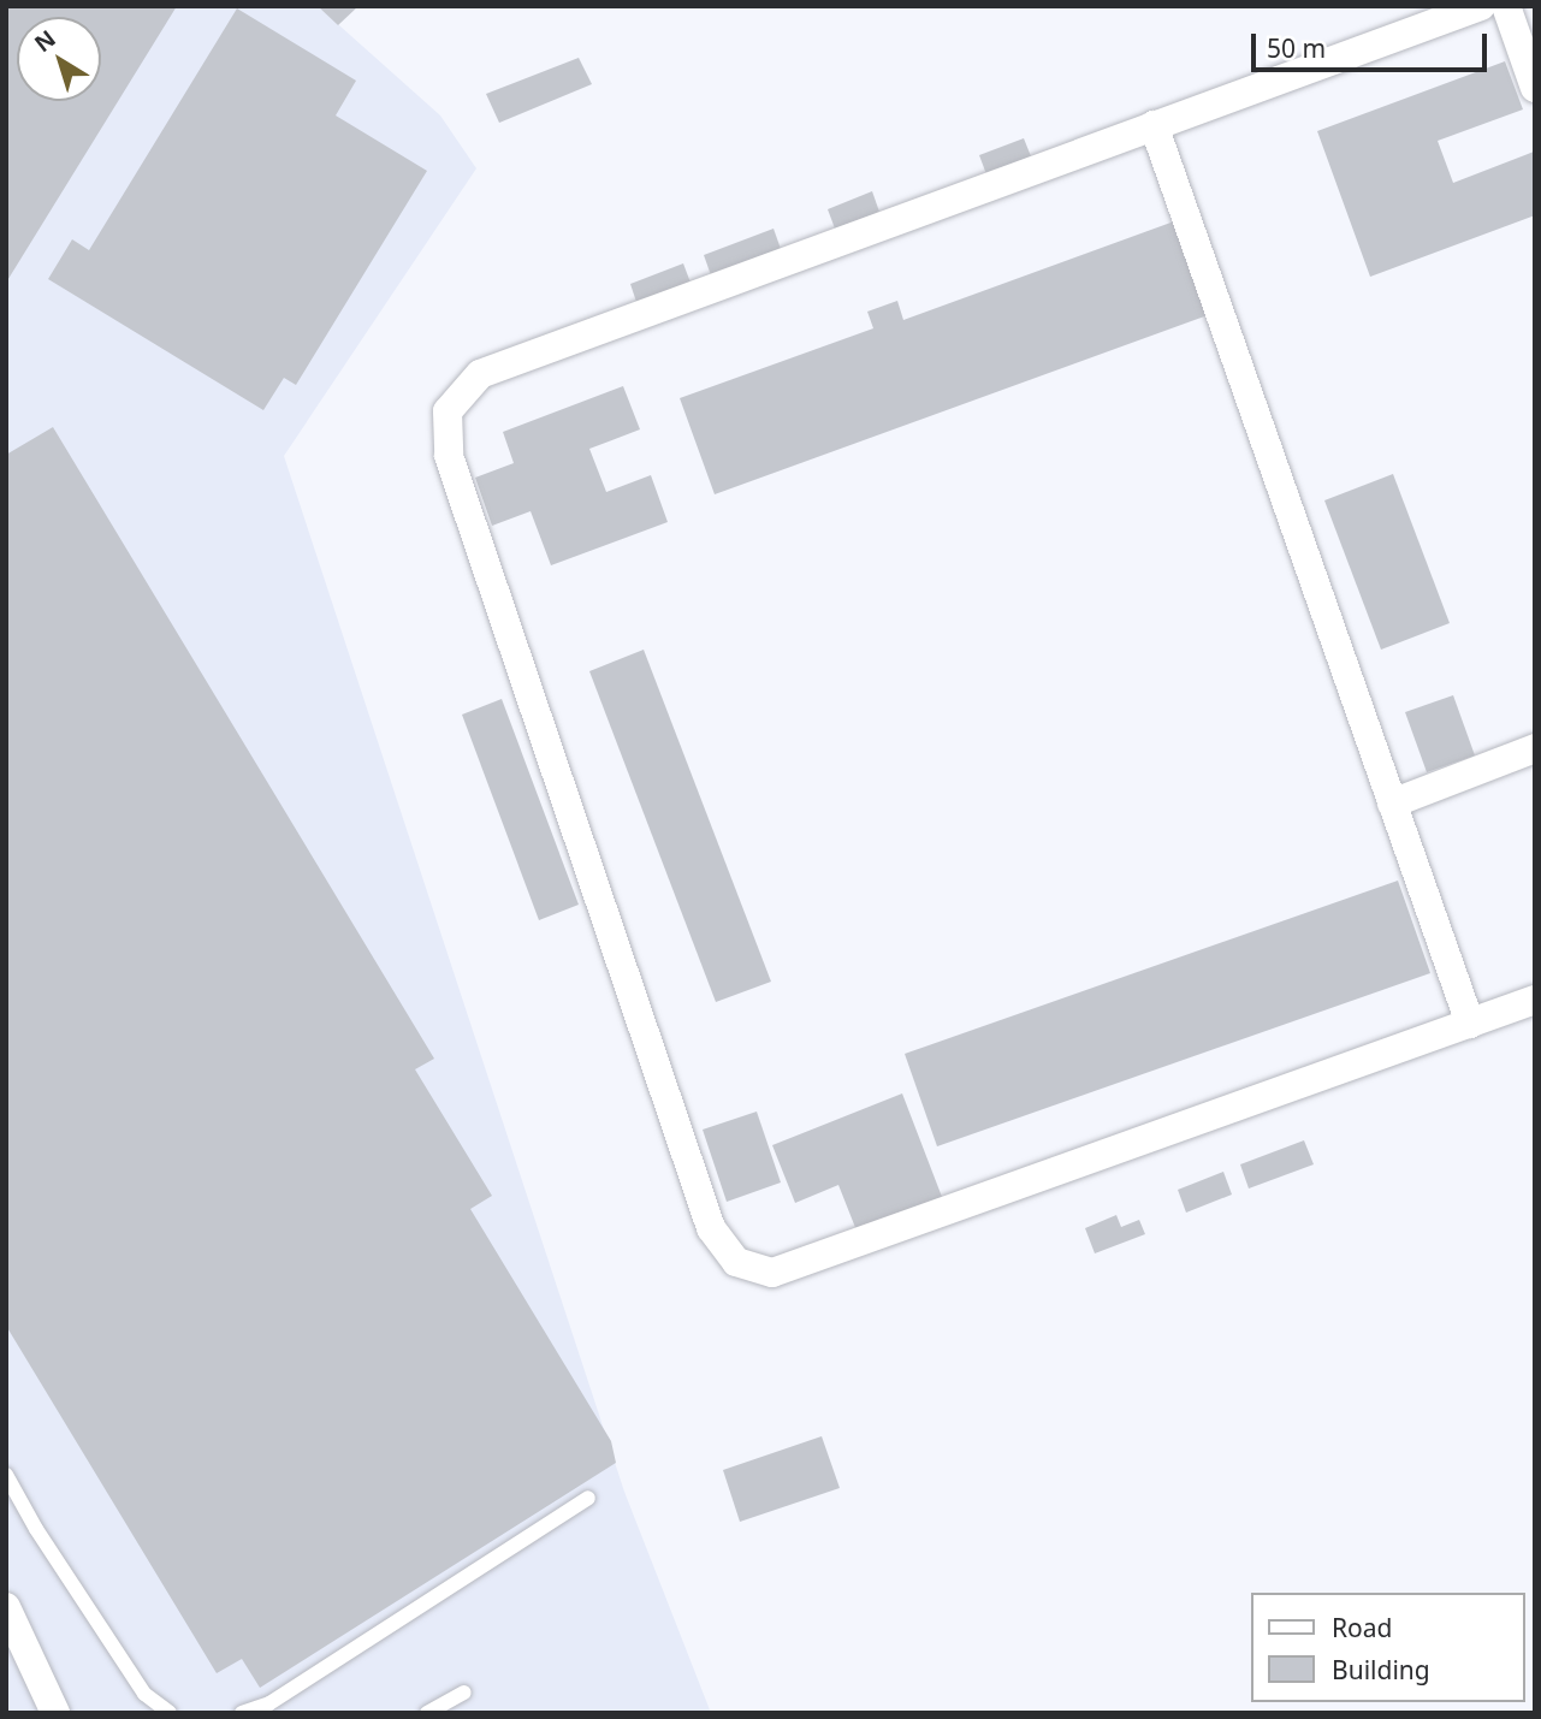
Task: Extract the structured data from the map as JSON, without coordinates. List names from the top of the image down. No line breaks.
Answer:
{"legend":["Road","Building"],"scale_bar":"50 m","north":"top left"}
